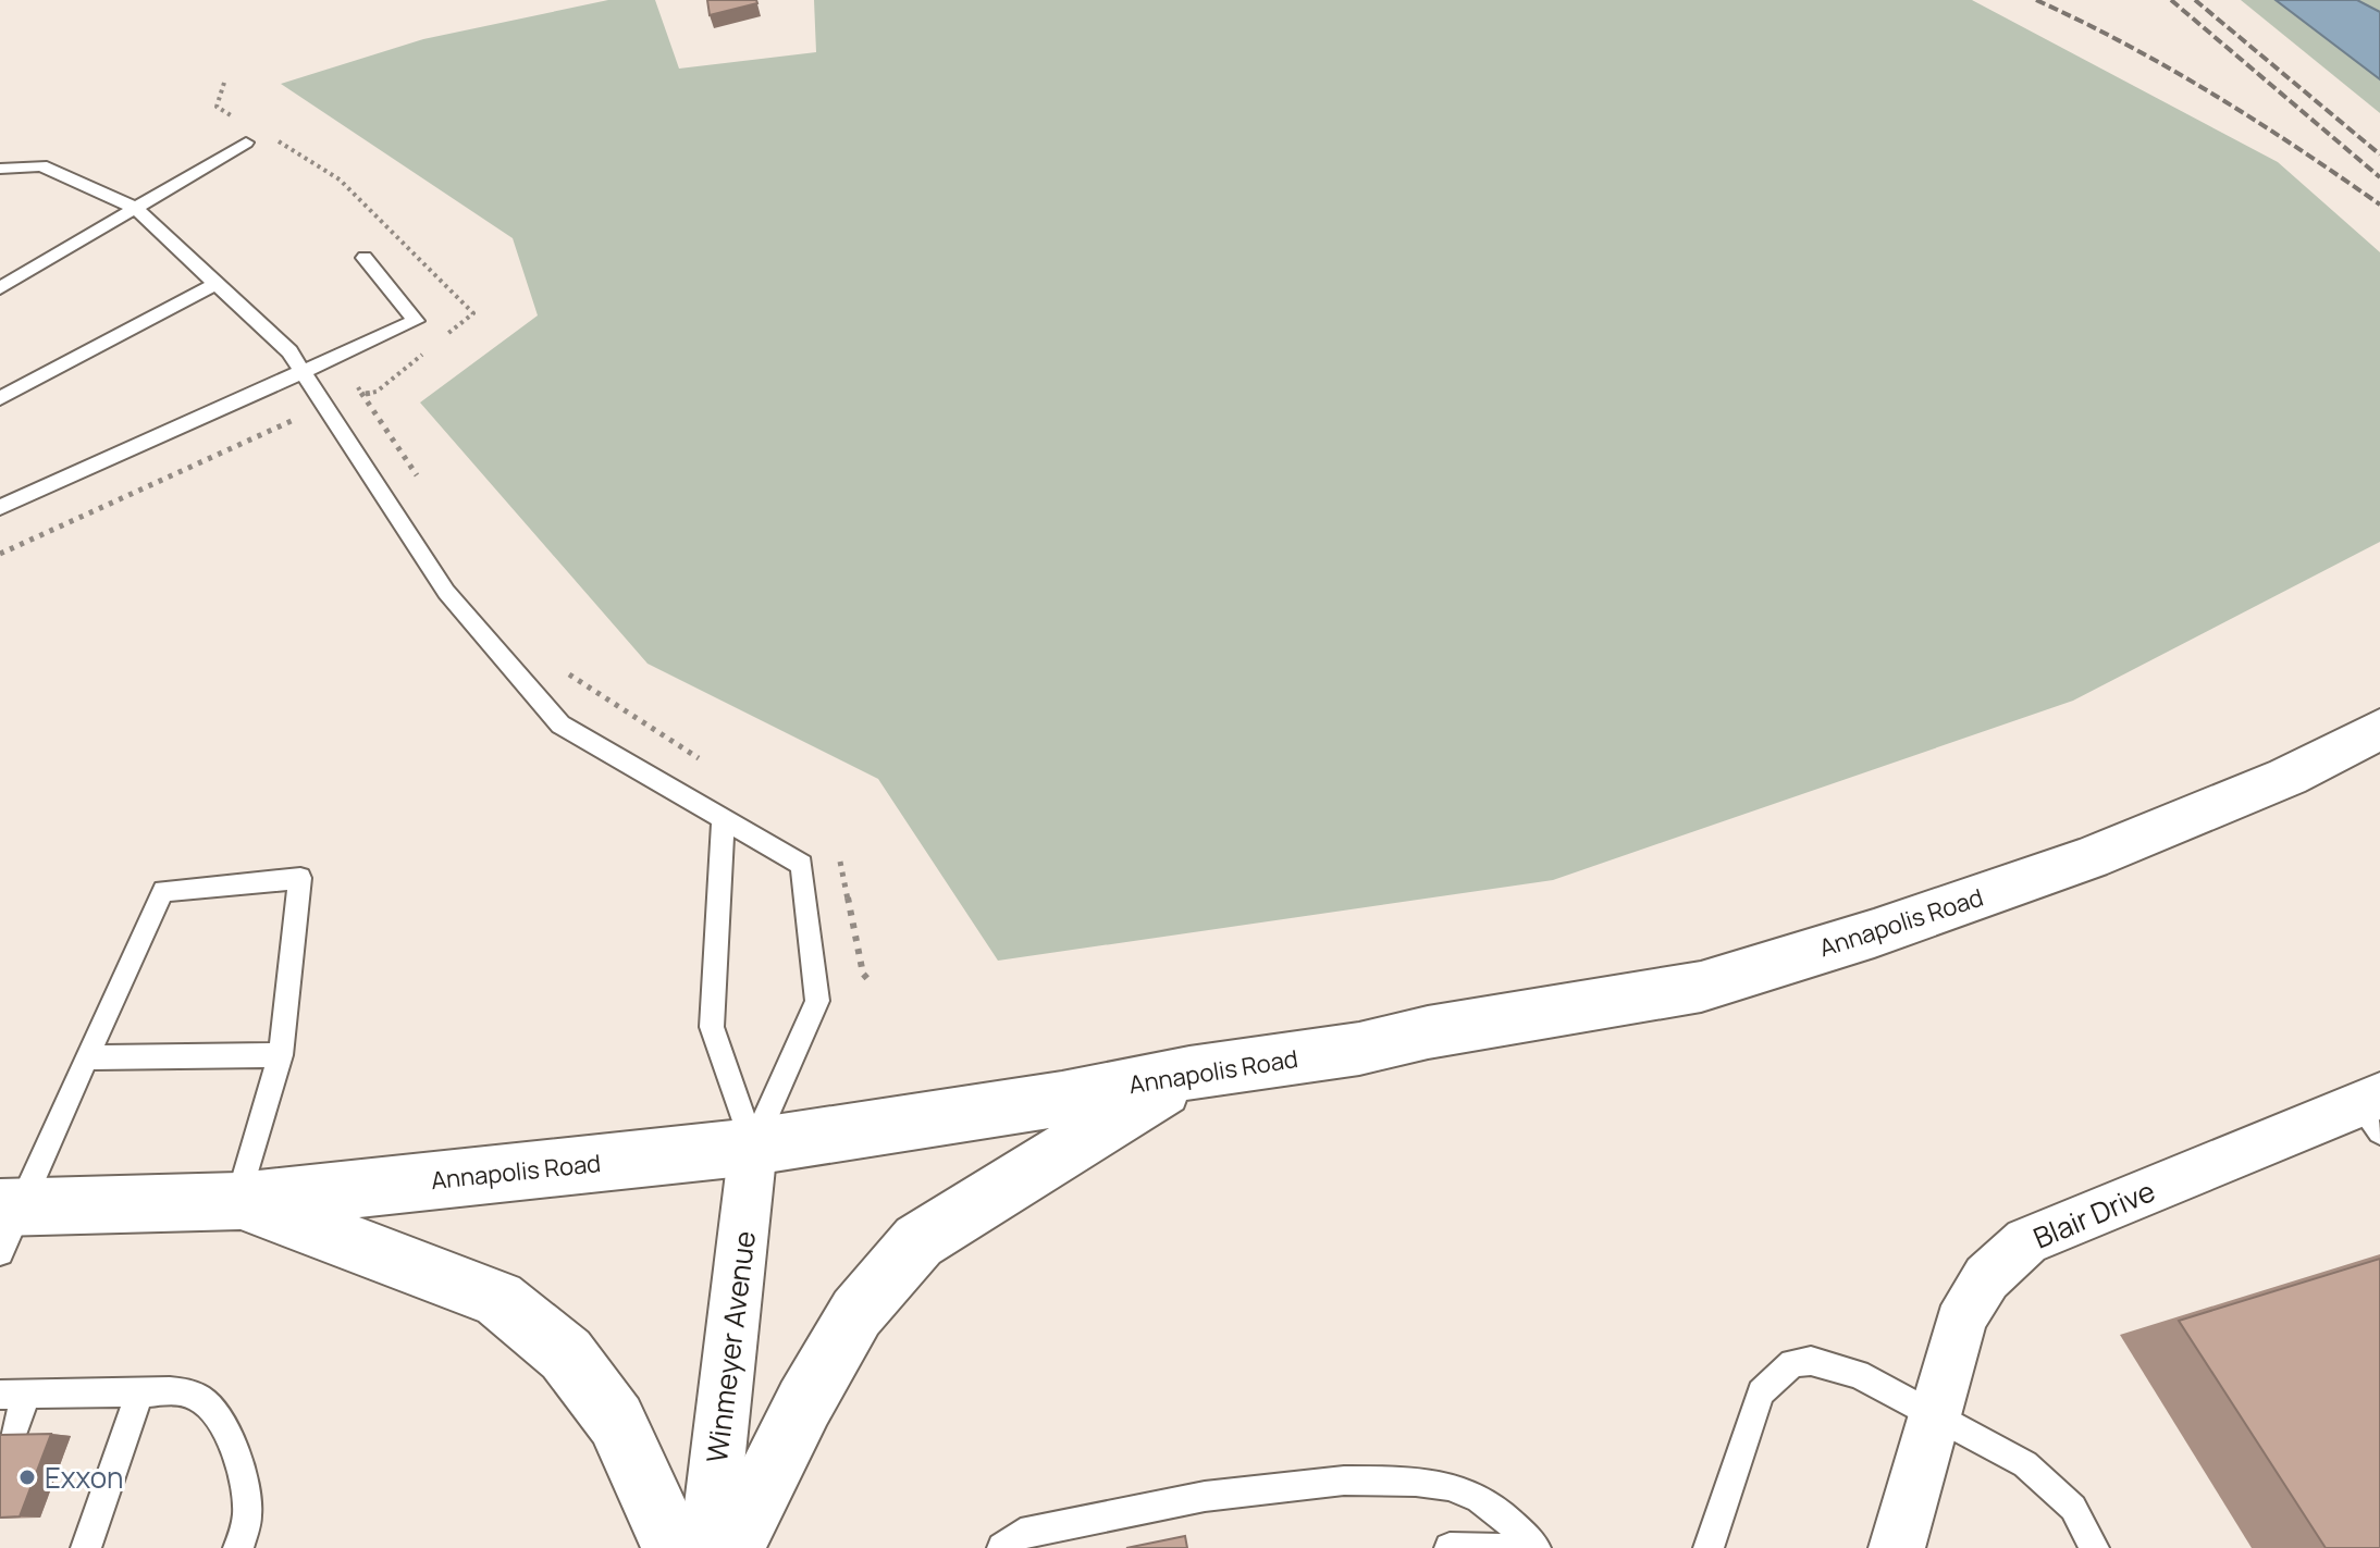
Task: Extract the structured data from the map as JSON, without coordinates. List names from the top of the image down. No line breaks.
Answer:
{"streets":{"main road":["Annapolis Road"],"street":["Blair Drive","Winmeyer Avenue"]},"crossings":[["Annapolis Road","Winmeyer Avenue"]],"places":["Exxon"]}
